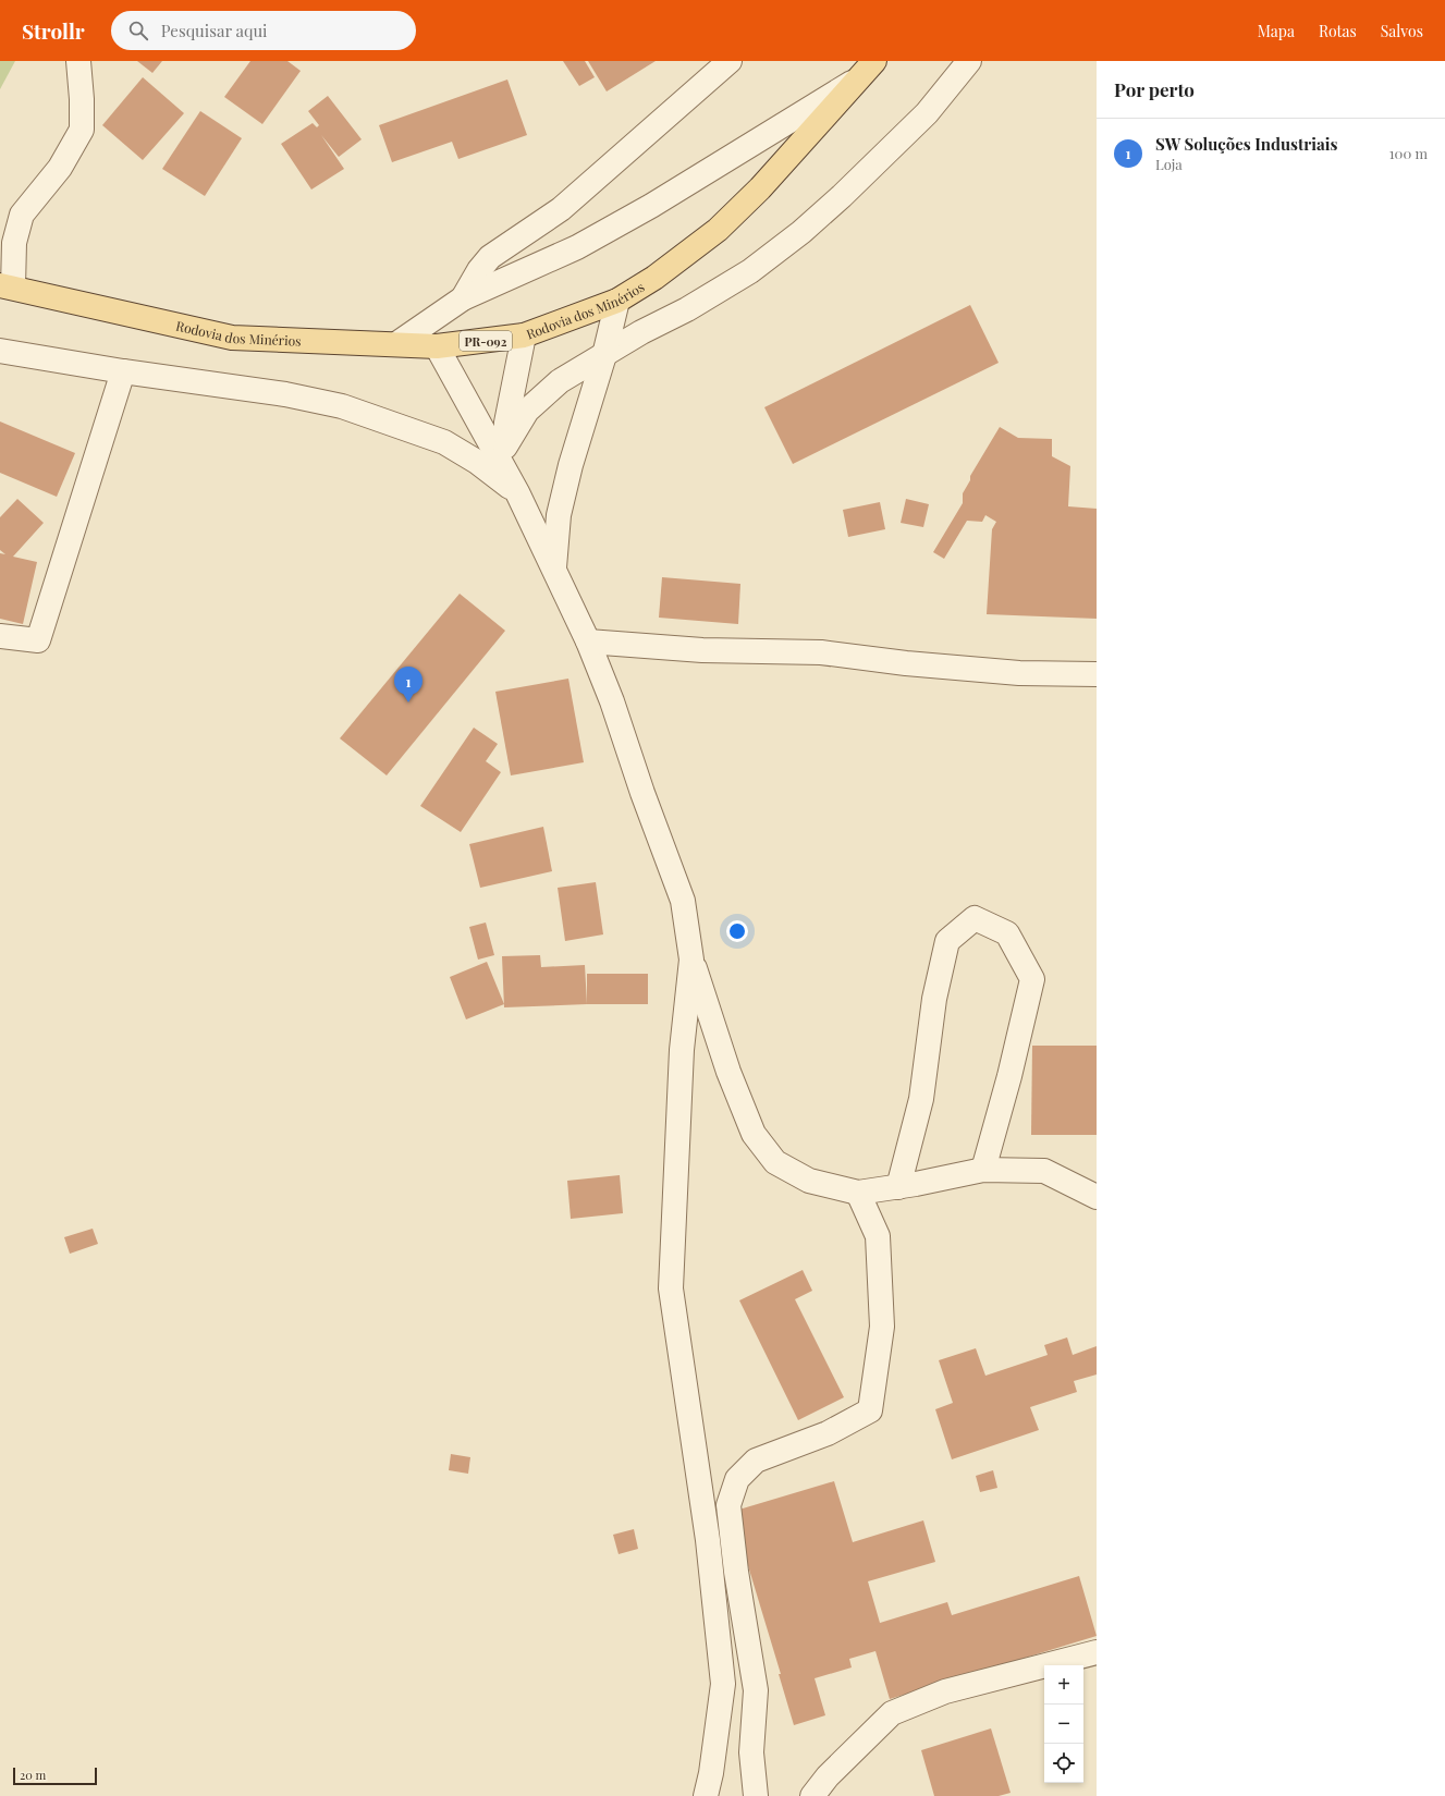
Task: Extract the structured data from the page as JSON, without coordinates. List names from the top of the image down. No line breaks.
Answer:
{"streets":{"main road":["Rodovia dos Minérios","PR-092"]},"scale_bar":"20 m","page":{"header":"Strollr","search":"Pesquisar aqui","nav":["Mapa","Rotas","Salvos"],"heading":"Por perto","list":[{"mark":"1","name":"SW Soluções Industriais","note":"Loja","value":"100 m"}],"pins":"1","map_buttons":["+","−"],"scale":"20 m"}}
